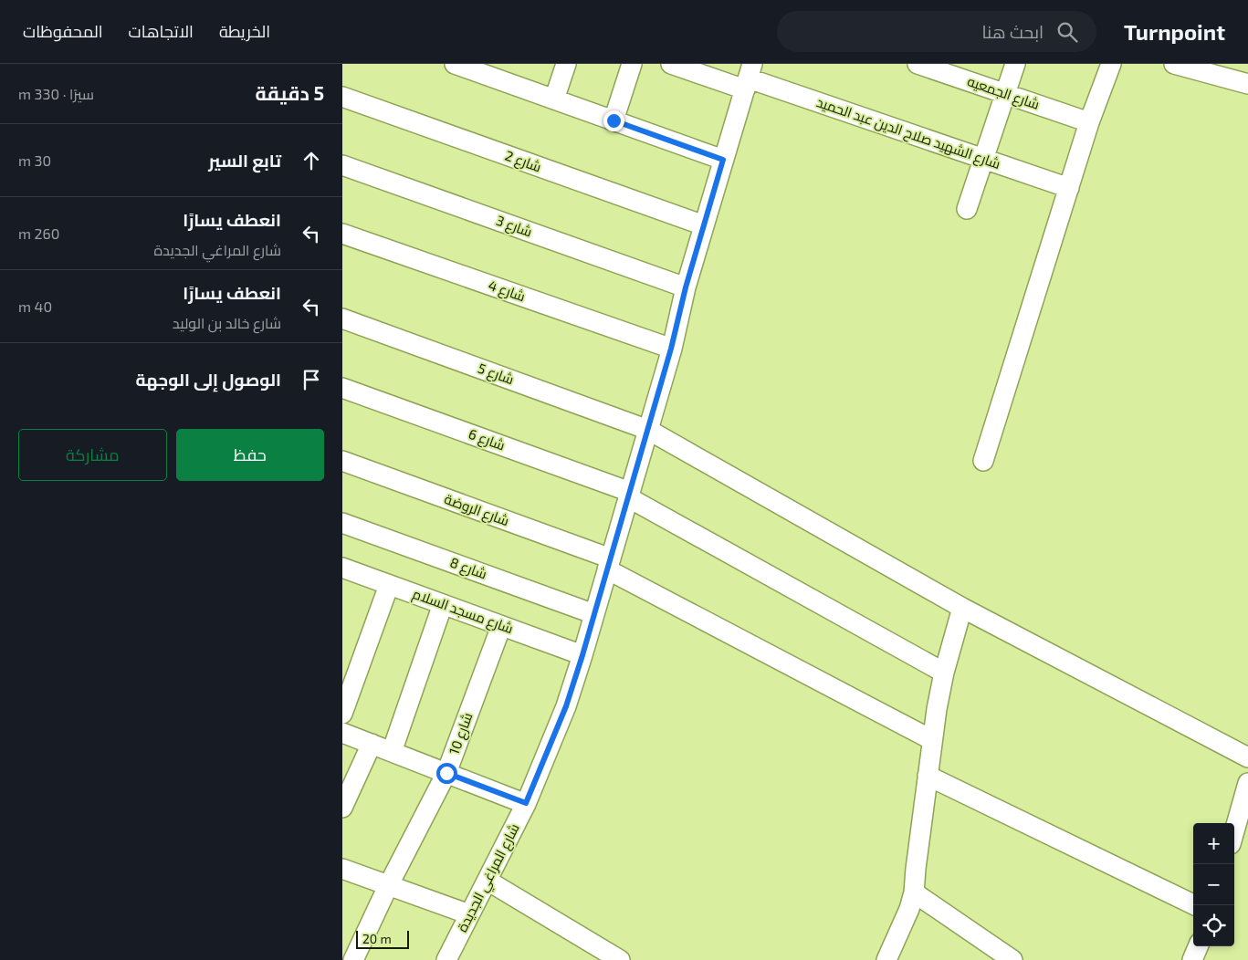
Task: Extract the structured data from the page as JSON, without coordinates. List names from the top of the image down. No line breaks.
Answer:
{"streets":{"street":["شارع الجمعيه","شارع الشهيد صلاح الدين عبد الحميد","شارع 2","شارع 3","شارع 4","شارع 5","شارع 6","شارع الروضة","شارع 8","شارع مسجد السلام","شارع 10","شارع المراغي الجديدة"]},"crossings":[["شارع الشهيد صلاح الدين عبد الحميد","شارع المراغي الجديدة"],["شارع 2","شارع المراغي الجديدة"],["شارع 3","شارع المراغي الجديدة"],["شارع 4","شارع المراغي الجديدة"],["شارع 5","شارع المراغي الجديدة"],["شارع 6","شارع المراغي الجديدة"],["شارع الروضة","شارع المراغي الجديدة"],["شارع 8","شارع المراغي الجديدة"],["شارع مسجد السلام","شارع 10"],["شارع مسجد السلام","شارع المراغي الجديدة"]],"scale_bar":"20 m","page":{"header":"Turnpoint","search":"ابحث هنا","nav":["الخريطة","الاتجاهات","المحفوظات"],"heading":["5 دقيقة","سيرًا · 330 m"],"list":[["تابع السير","30 m"],["انعطف يسارًا","شارع المراغي الجديدة","260 m"],["انعطف يسارًا","شارع خالد بن الوليد","40 m"],"الوصول إلى الوجهة"],"buttons":["حفظ","مشاركة"],"map_buttons":["+","−"],"scale":"20 m"}}
